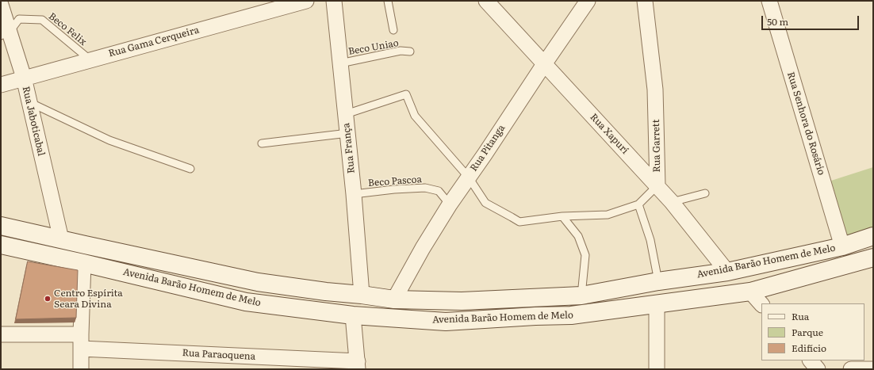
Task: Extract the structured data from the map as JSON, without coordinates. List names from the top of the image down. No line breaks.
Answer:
{"streets":{"main road":["Avenida Barão Homem de Melo"],"street":["Rua Gama Cerqueira","Rua Jaboticabal","Rua Senhora do Rosário","Rua Xapurí","Rua Garrett","Rua França","Rua Pitanga","Rua Paraoquena"],"lane":["Beco Felix","Beco Uniao","Beco Pascoa"]},"crossings":[["Beco Felix","Rua Gama Cerqueira"],["Beco Felix","Rua Jaboticabal"],["Rua Gama Cerqueira","Rua Jaboticabal"],["Beco Uniao","Rua França"],["Rua Jaboticabal","Avenida Barão Homem de Melo"],["Rua Senhora do Rosário","Avenida Barão Homem de Melo"],["Rua Xapurí","Rua Garrett"],["Rua Xapurí","Rua Pitanga"],["Rua Xapurí","Avenida Barão Homem de Melo"],["Rua França","Beco Pascoa"],["Rua França","Avenida Barão Homem de Melo"],["Rua Pitanga","Beco Pascoa"],["Rua Pitanga","Avenida Barão Homem de Melo"]],"places":["Centro Espírita Seara Divina"],"legend":["Rua","Parque","Edifício"],"scale_bar":"50 m"}
